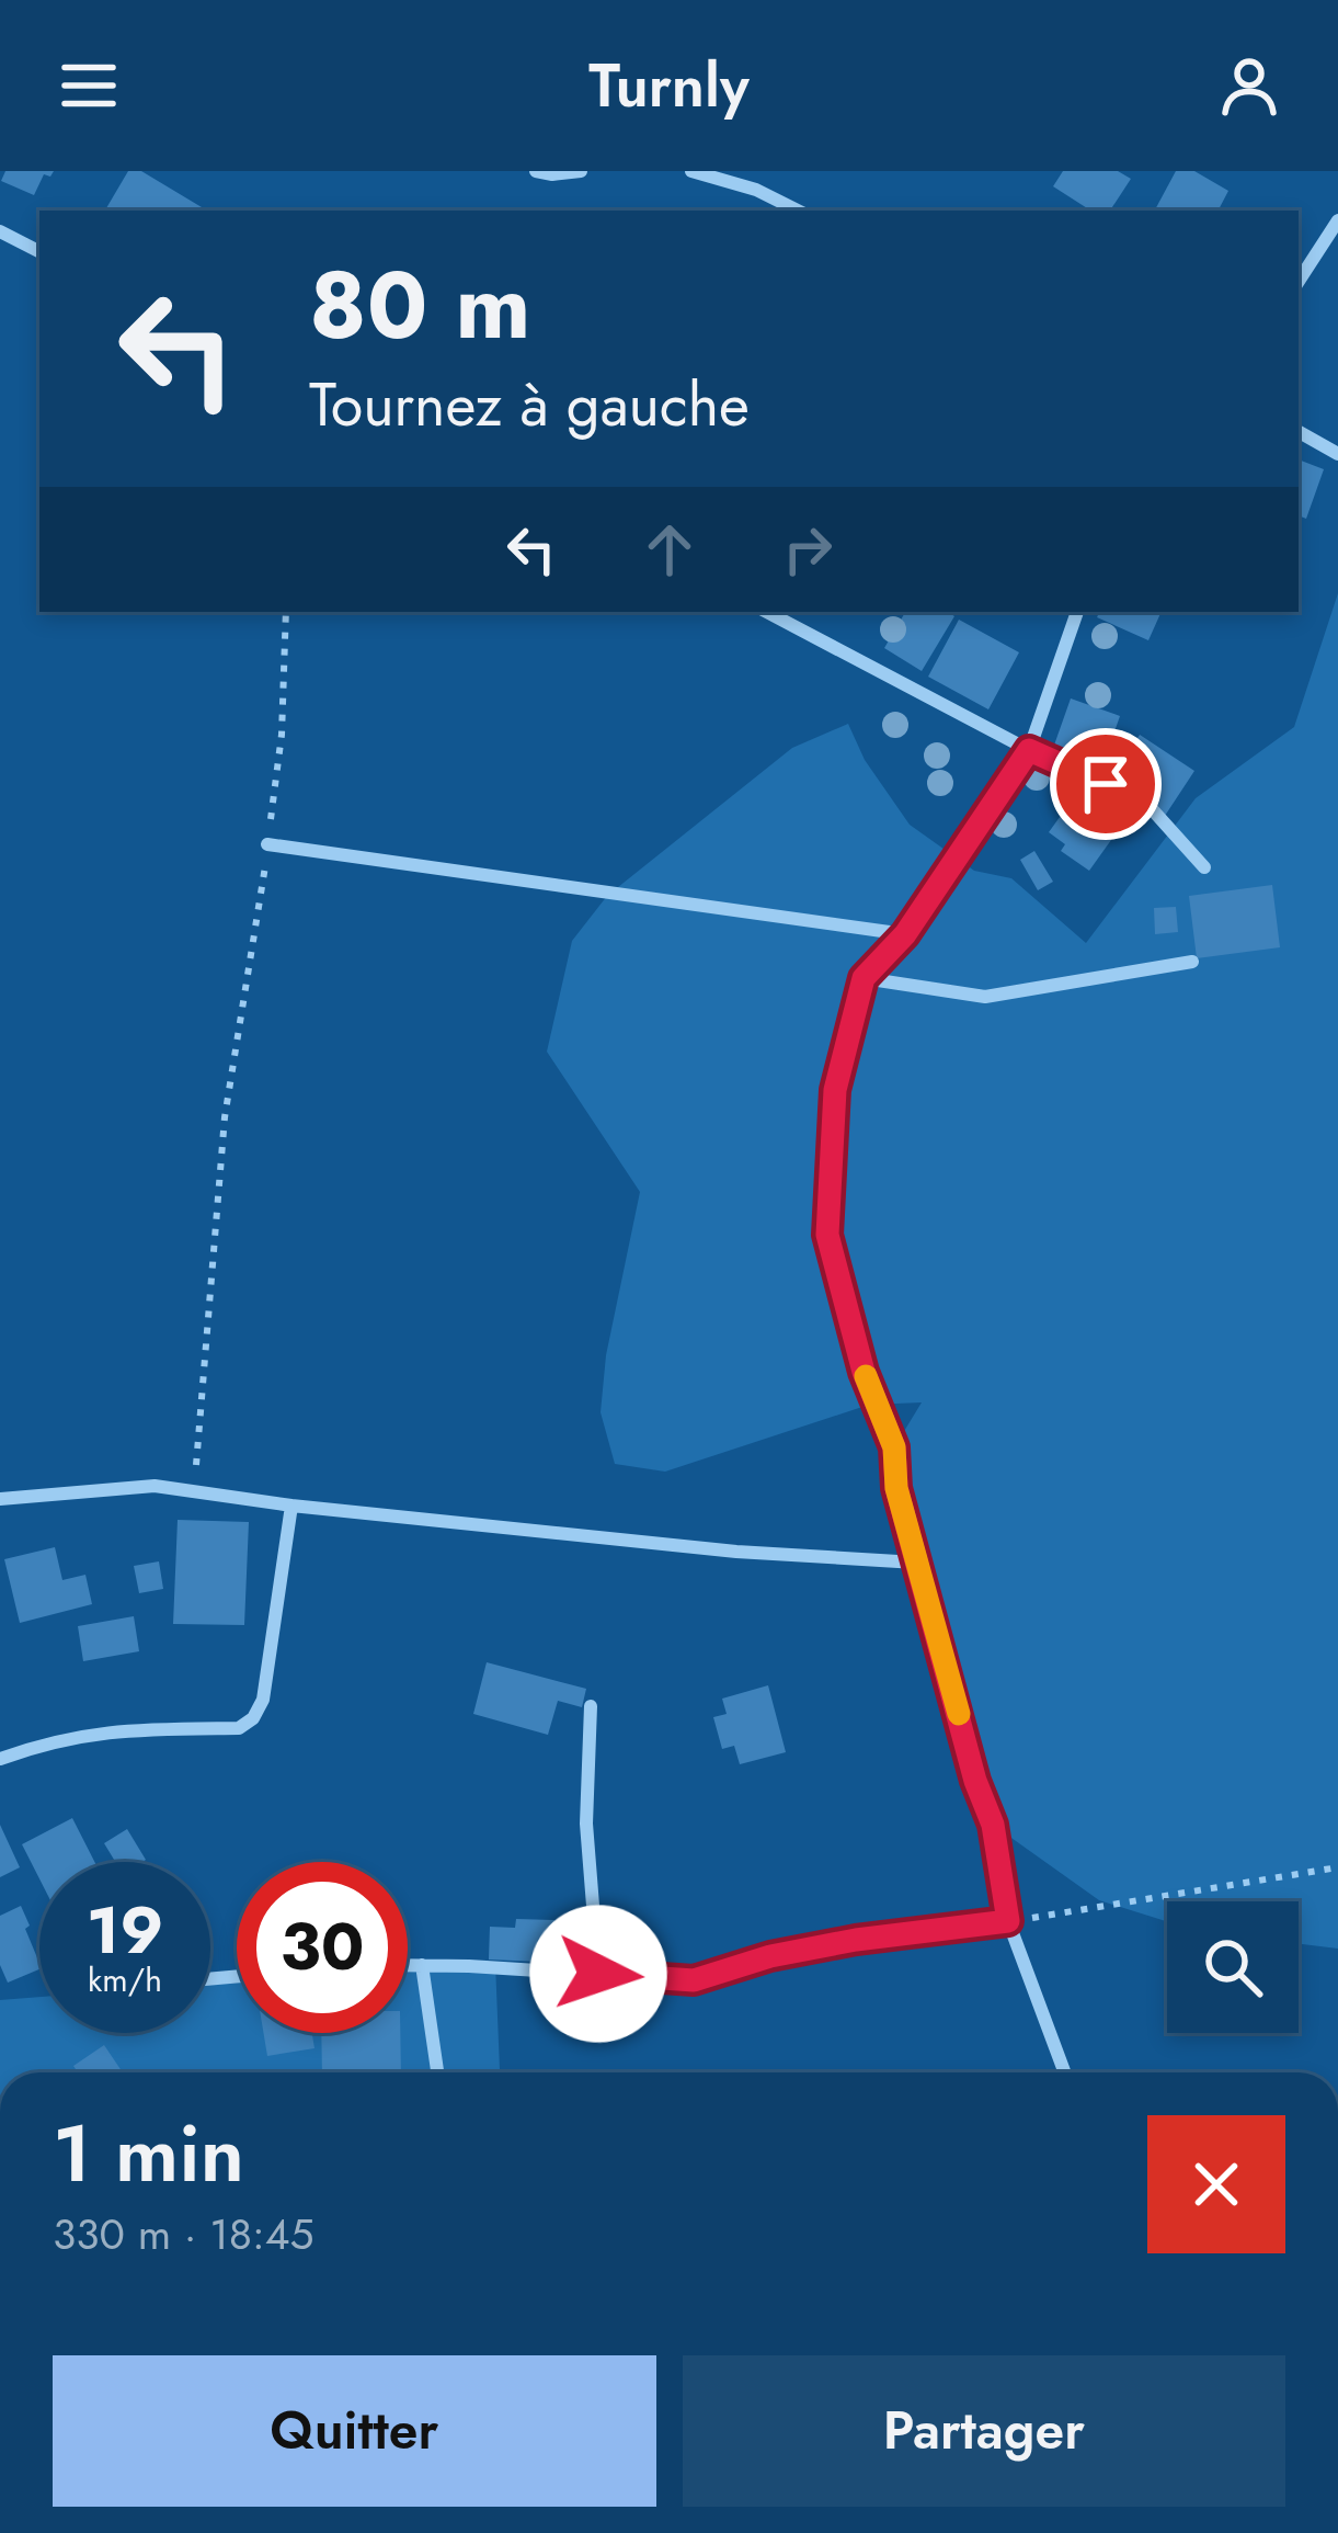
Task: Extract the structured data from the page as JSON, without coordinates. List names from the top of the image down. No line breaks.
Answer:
{"page":{"header":"Turnly","turn":["80 m","Tournez à gauche"],"speed":"19 km/h","limit":"30","heading":["1 min","330 m · 18:45"],"buttons":["Quitter","Partager"]}}
